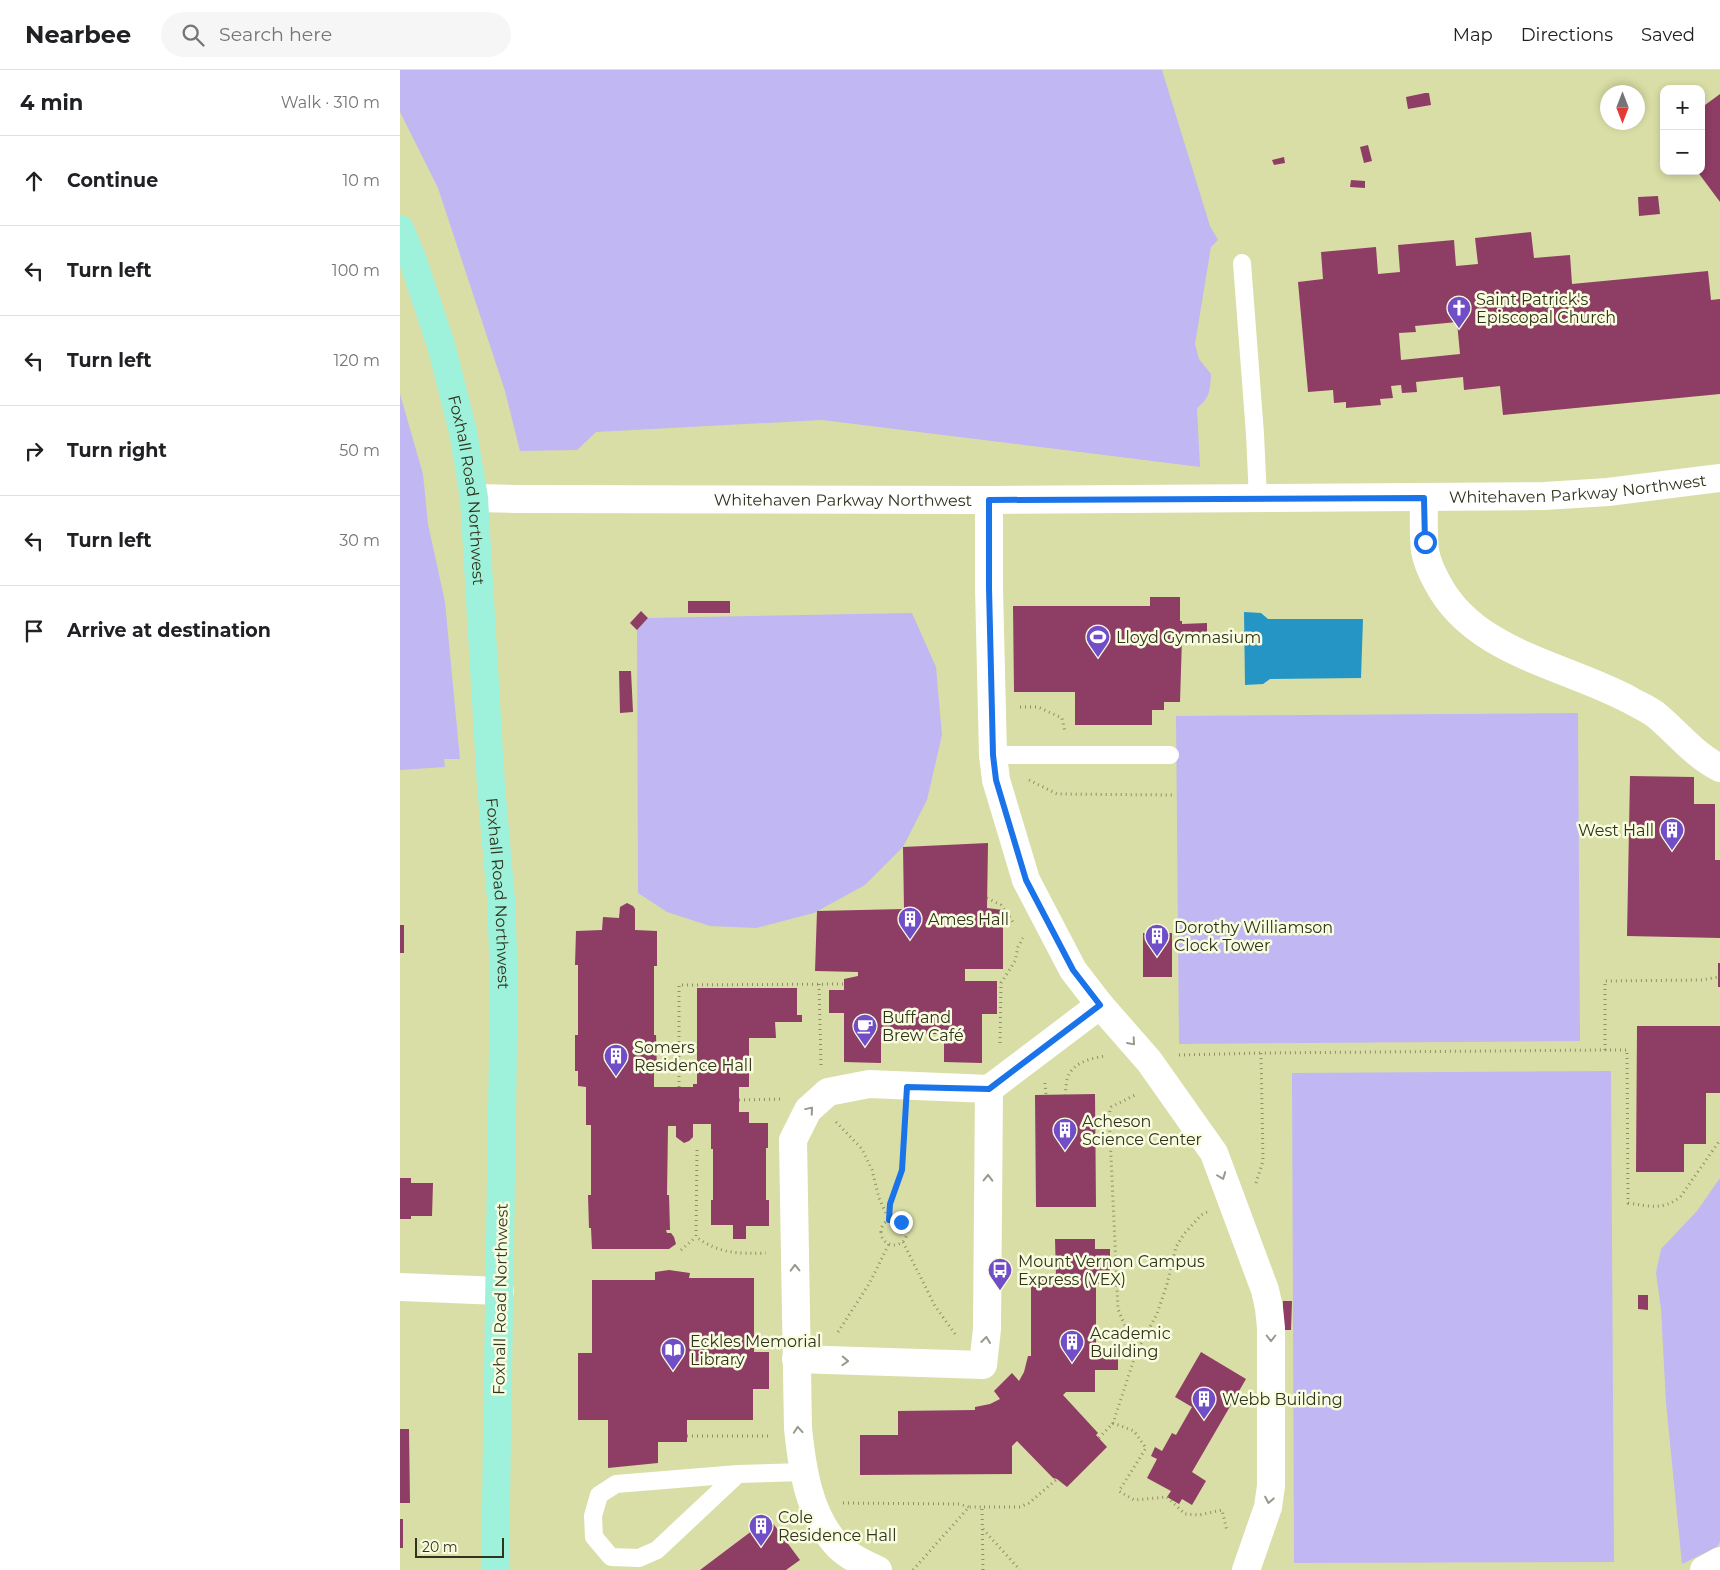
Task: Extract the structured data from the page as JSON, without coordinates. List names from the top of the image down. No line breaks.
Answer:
{"streets":{"main road":["Foxhall Road Northwest"],"street":["Whitehaven Parkway Northwest"]},"crossings":[["Whitehaven Parkway Northwest","Foxhall Road Northwest"]],"places":{"church":["Saint Patrick's Episcopal Church"],"sports":["Lloyd Gymnasium"],"building":["West Hall","Ames Hall","Dorothy Williamson Clock Tower","Somers Residence Hall","Acheson Science Center","Academic Building","Webb Building","Cole Residence Hall"],"cafe":["Buff and Brew Café"],"bus stop":["Mount Vernon Campus Express (VEX)"],"library":["Eckles Memorial Library"]},"scale_bar":"20 m","north":"bottom","page":{"header":"Nearbee","search":"Search here","nav":["Map","Directions","Saved"],"heading":["4 min","Walk · 310 m"],"map_buttons":["+","−"],"list":[["Continue","10 m"],["Turn left","100 m"],["Turn left","120 m"],["Turn right","50 m"],["Turn left","30 m"],"Arrive at destination"],"scale":"20 m"}}
